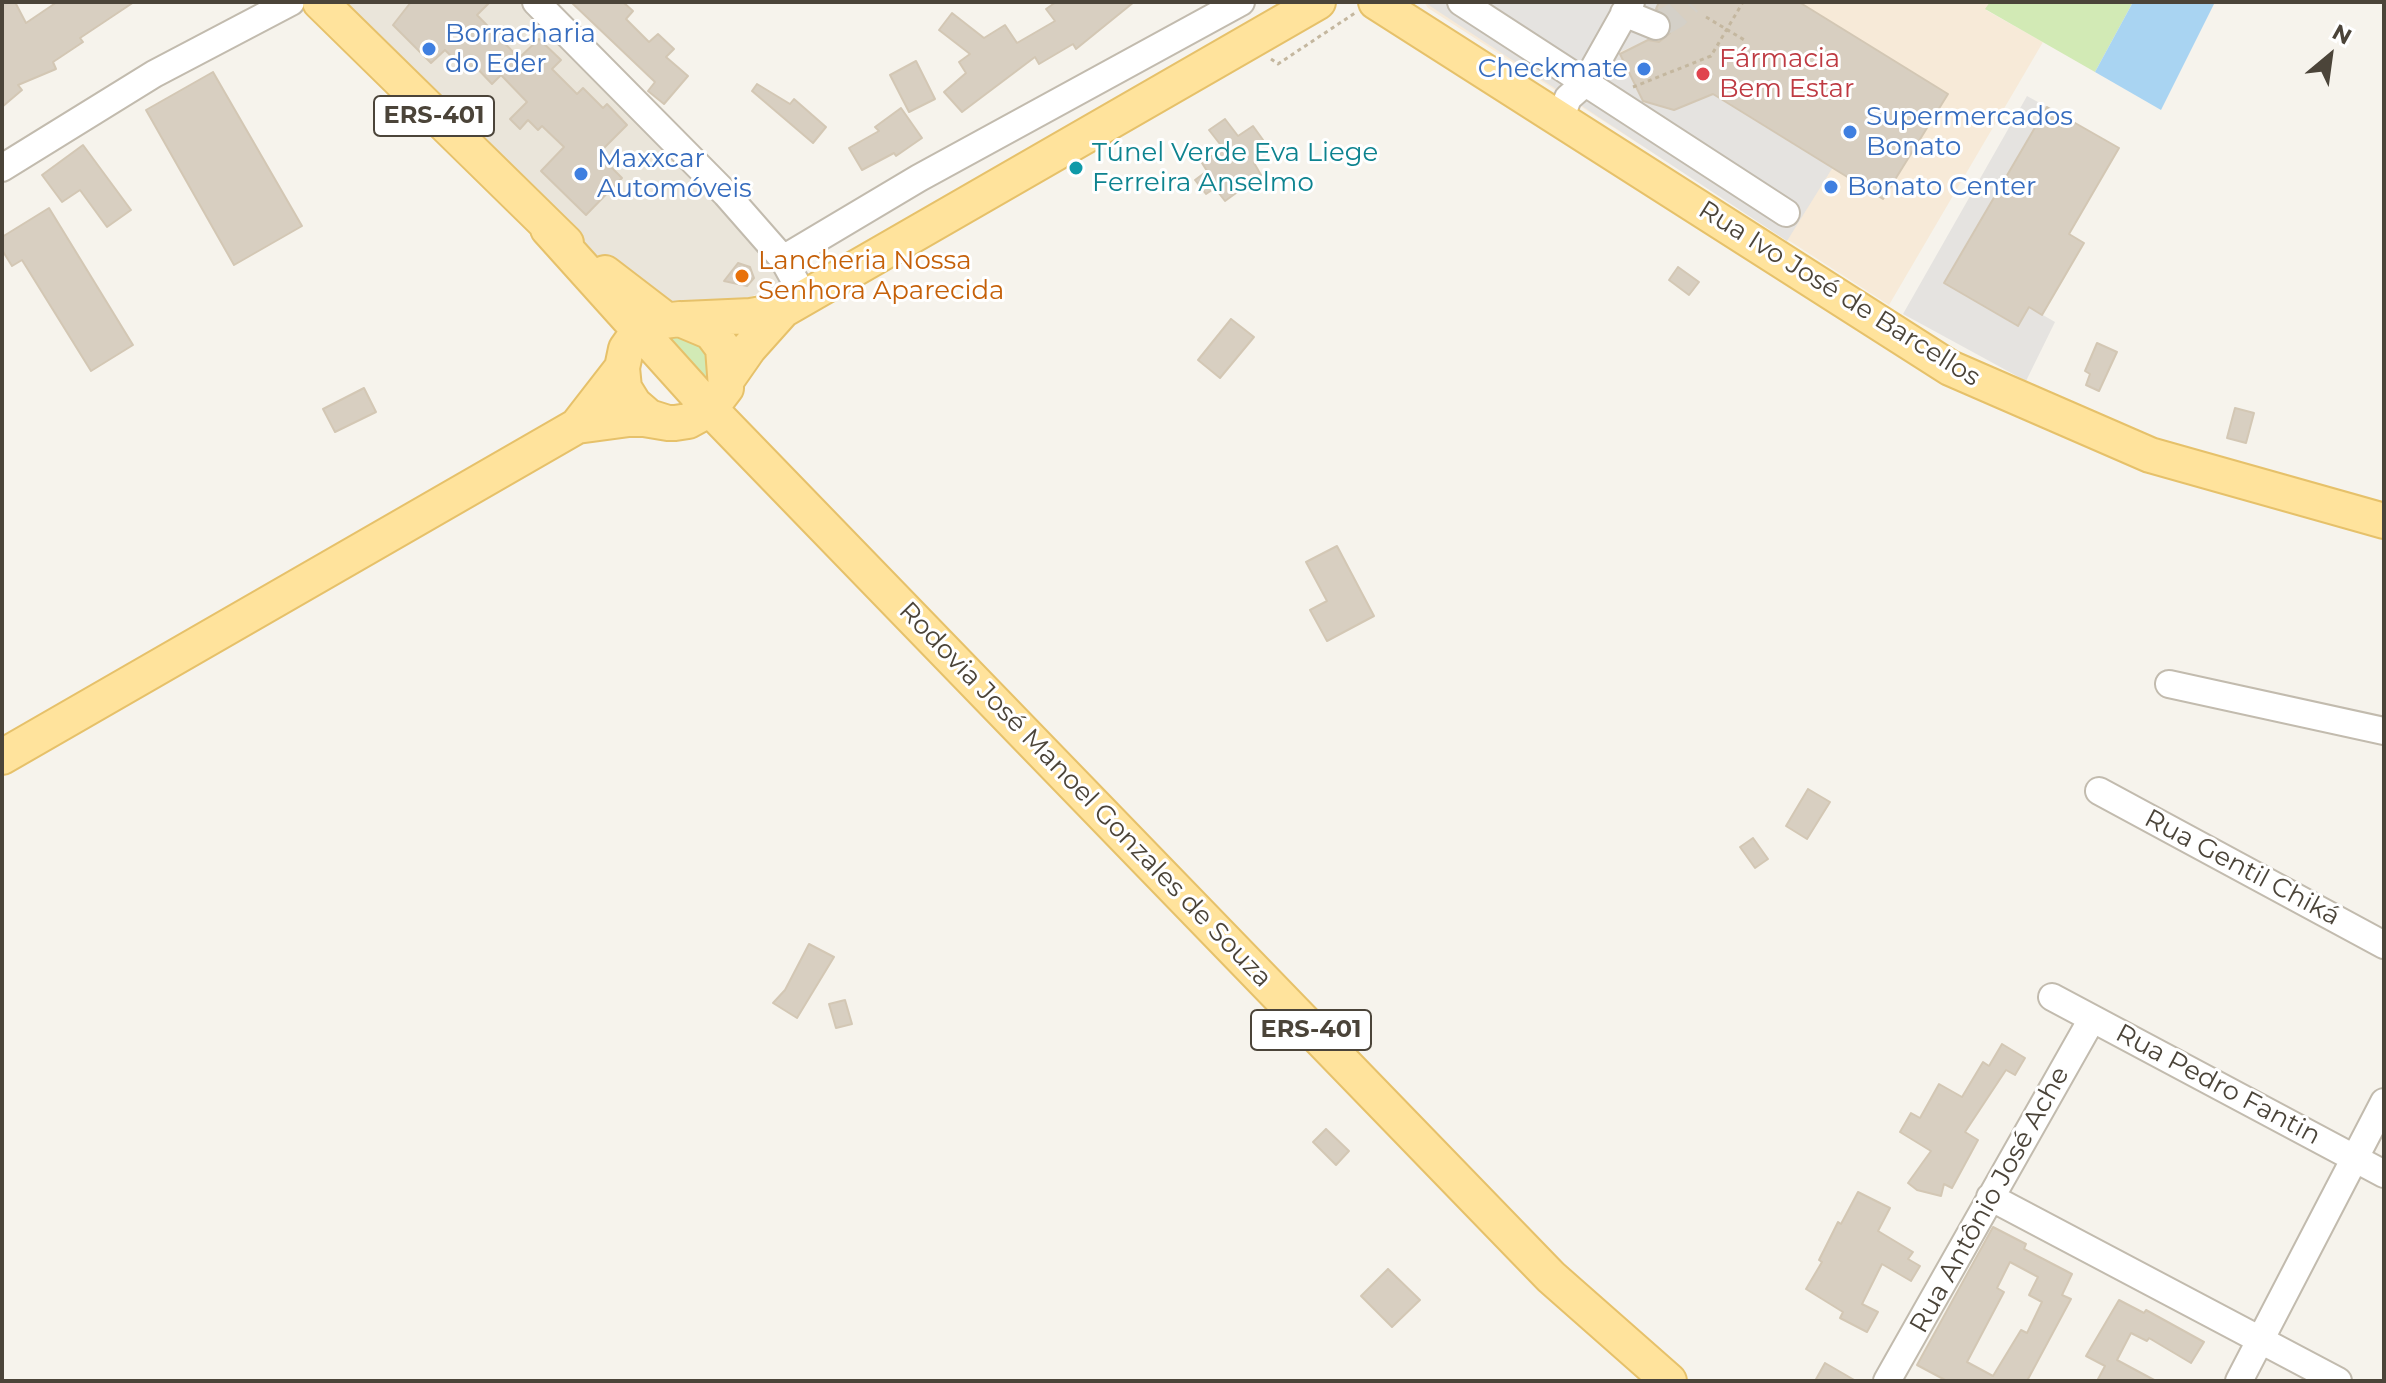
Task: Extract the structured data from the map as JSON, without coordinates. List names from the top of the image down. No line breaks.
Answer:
{"streets":{"main road":["ERS-401","Rua Ivo José de Barcellos","Rodovia José Manoel Gonzales de Souza"],"street":["Rua Gentil Chiká","Rua Pedro Fantin","Rua Antônio José Ache"]},"crossings":[["Rua Pedro Fantin","Rua Antônio José Ache"]],"places":["Borracharia do Eder","Checkmate","Fármacia Bem Estar","Supermercados Bonato","Túnel Verde Eva Liege Ferreira Anselmo","Maxxcar Automóveis","Bonato Center","Lancheria Nossa Senhora Aparecida"],"north":"top right"}
